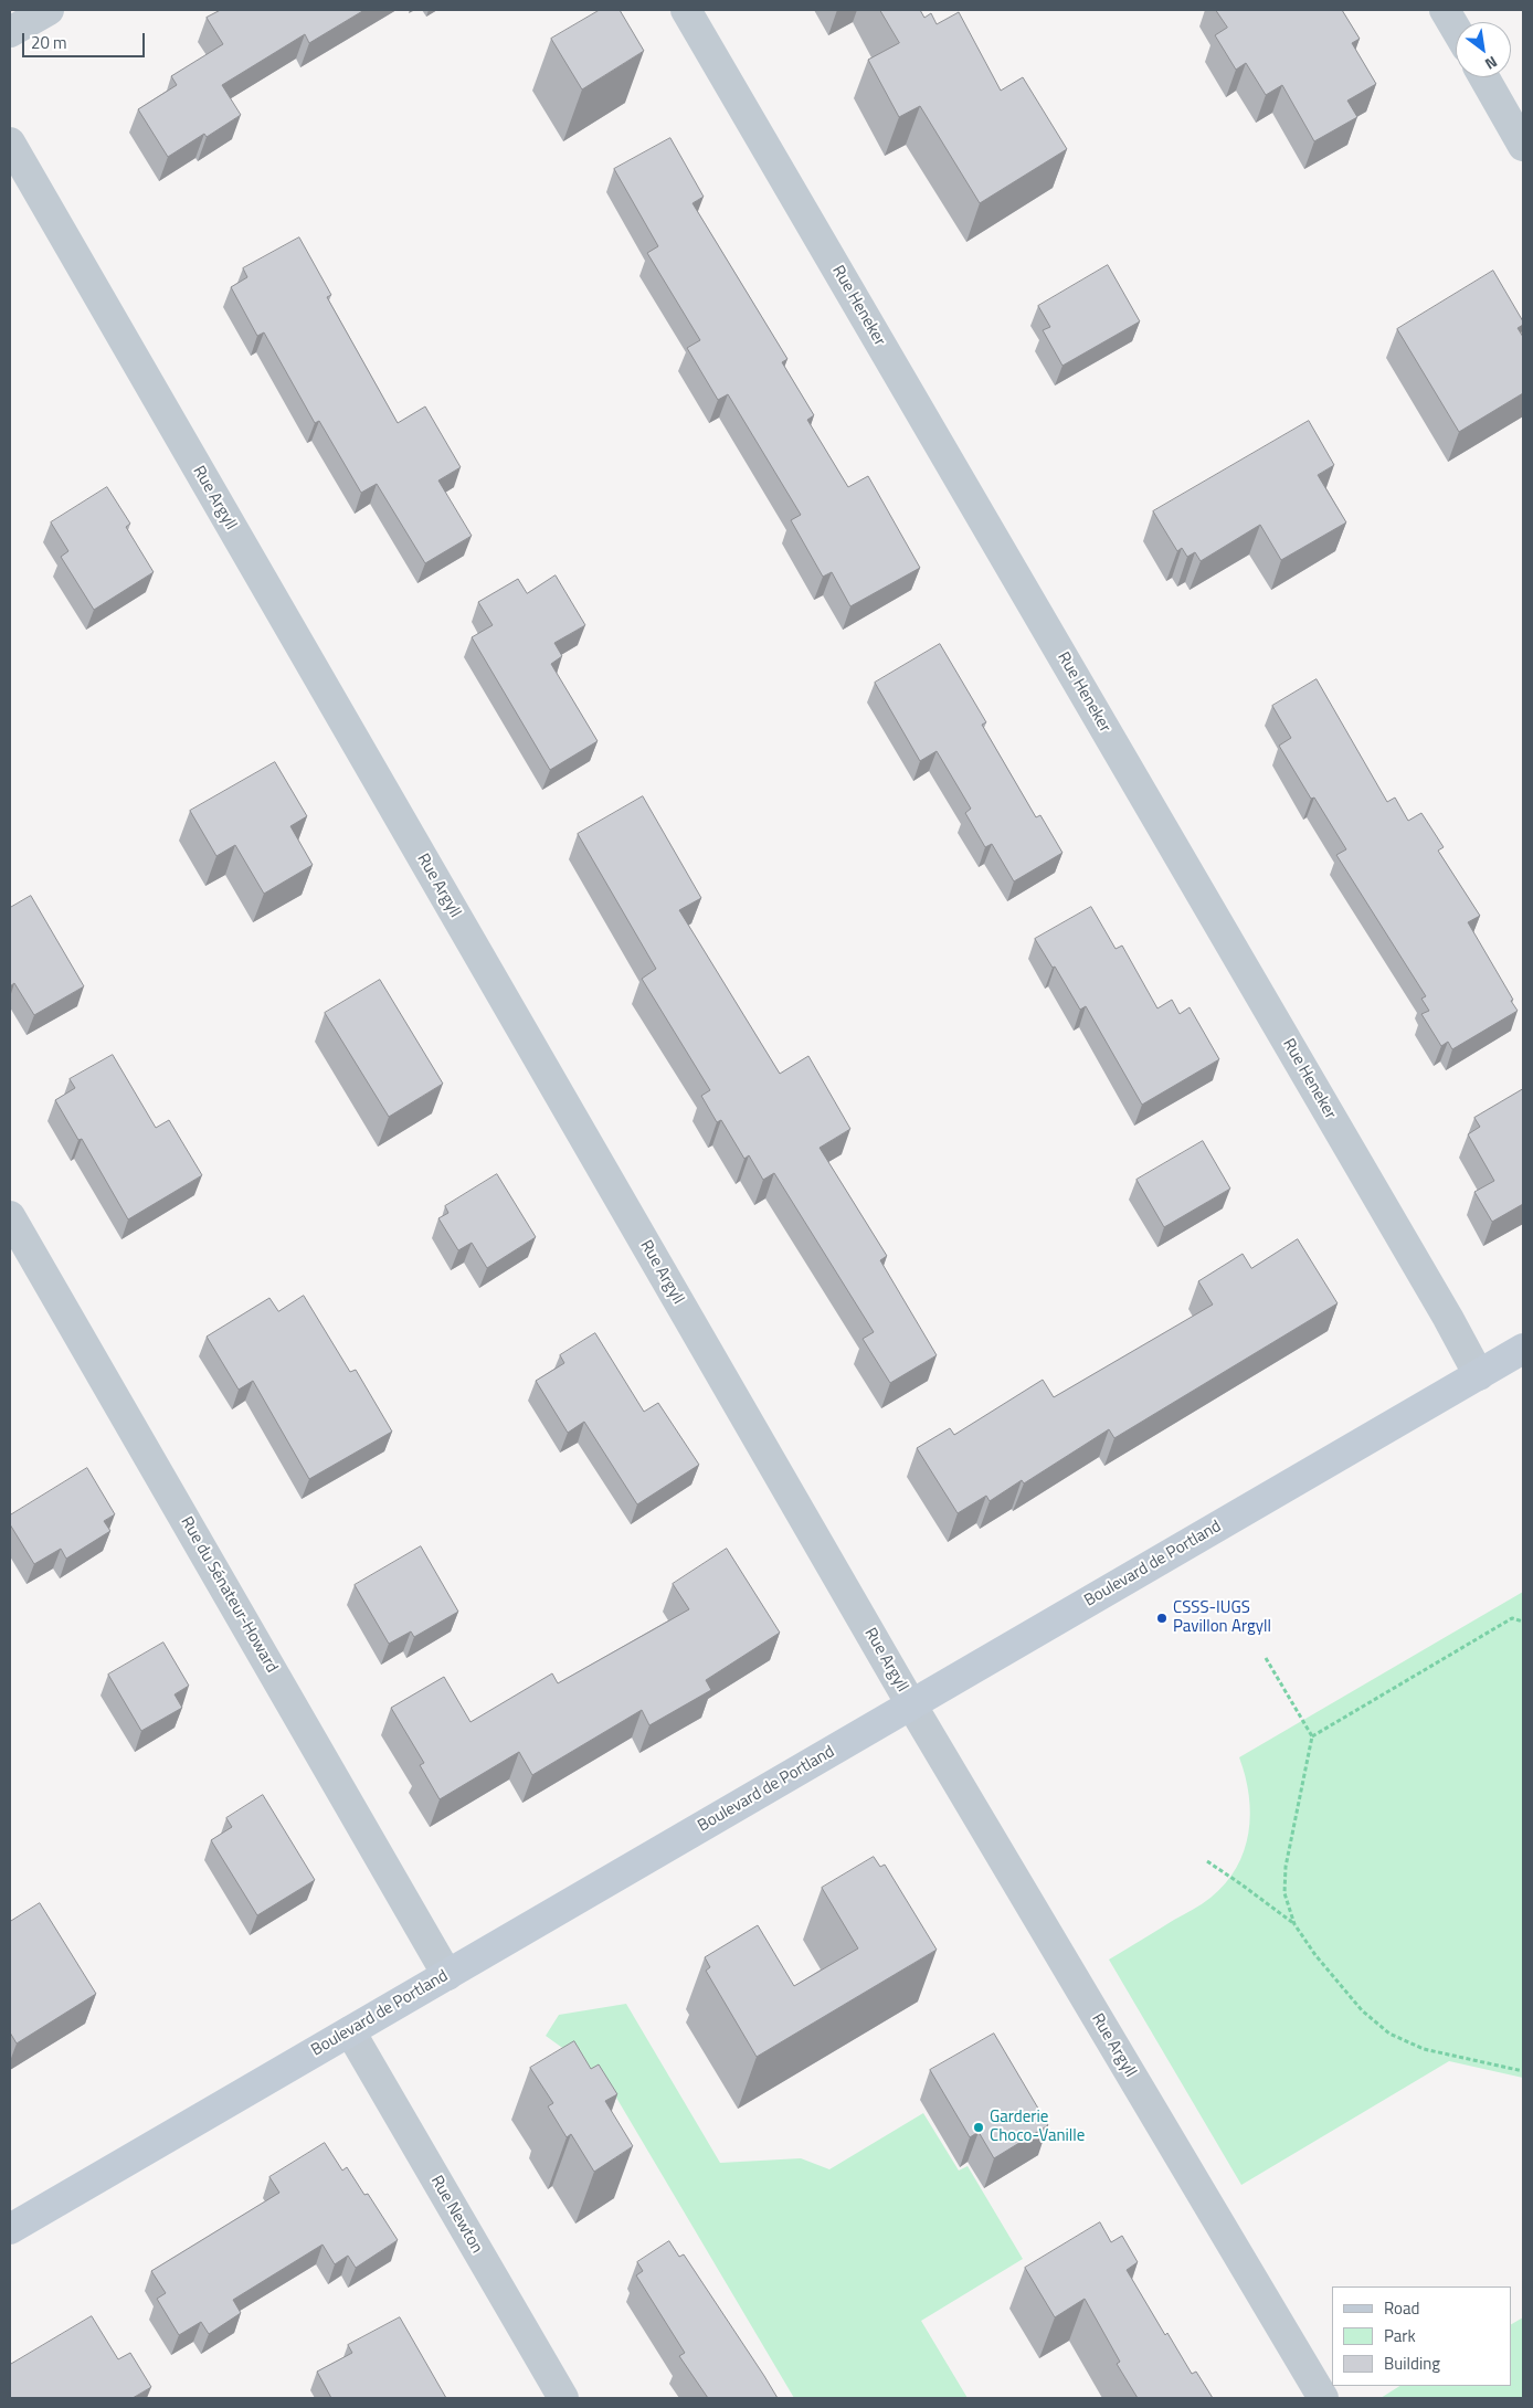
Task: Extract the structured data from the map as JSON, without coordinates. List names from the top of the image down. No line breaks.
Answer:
{"streets":{"main road":["Boulevard de Portland"],"street":["Rue Heneker","Rue Argyll","Rue du Sénateur-Howard","Rue Newton"]},"crossings":[["Rue Heneker","Boulevard de Portland"],["Rue Argyll","Boulevard de Portland"],["Boulevard de Portland","Rue du Sénateur-Howard"],["Boulevard de Portland","Rue Newton"]],"places":["CSSS-IUGS Pavillon Argyll","Garderie Choco-Vanille"],"legend":["Road","Park","Building"],"scale_bar":"20 m","north":"bottom right"}
